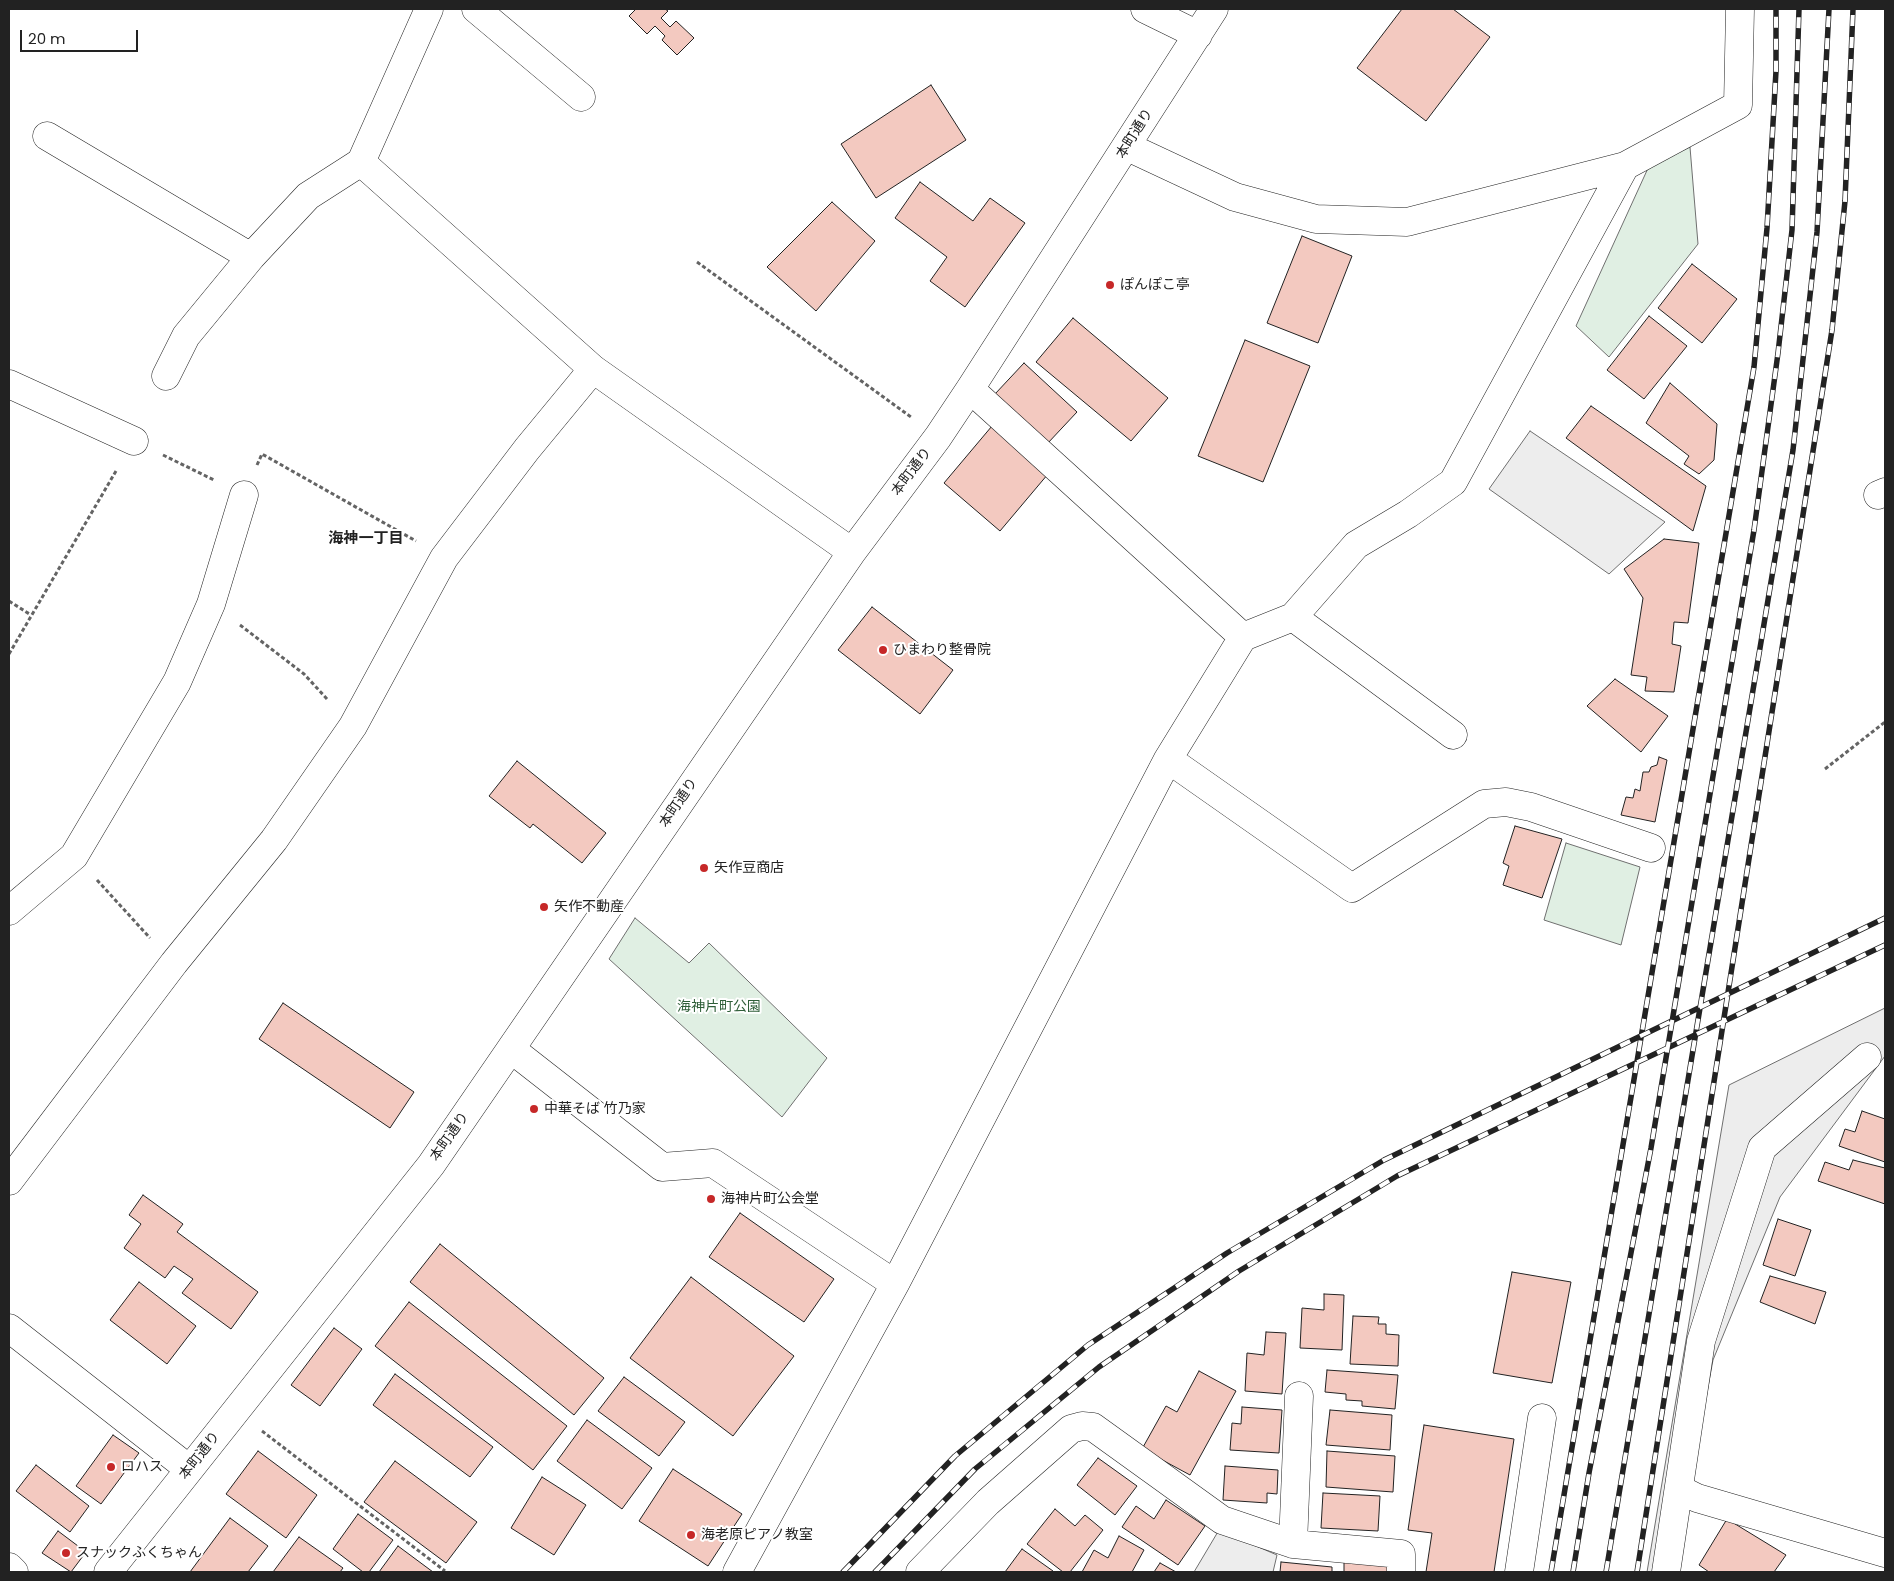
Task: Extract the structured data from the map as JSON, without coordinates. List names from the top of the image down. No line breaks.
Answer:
{"streets":{"street":["本町通り"]},"districts":["海神一丁目"],"parks":["海神片町公園"],"places":["ぽんぽこ亭","ひまわり整骨院","矢作豆商店","矢作不動産","中華そば 竹乃家","海神片町公会堂","ロハス","海老原ピアノ教室","スナックふくちゃん"],"scale_bar":"20 m"}
